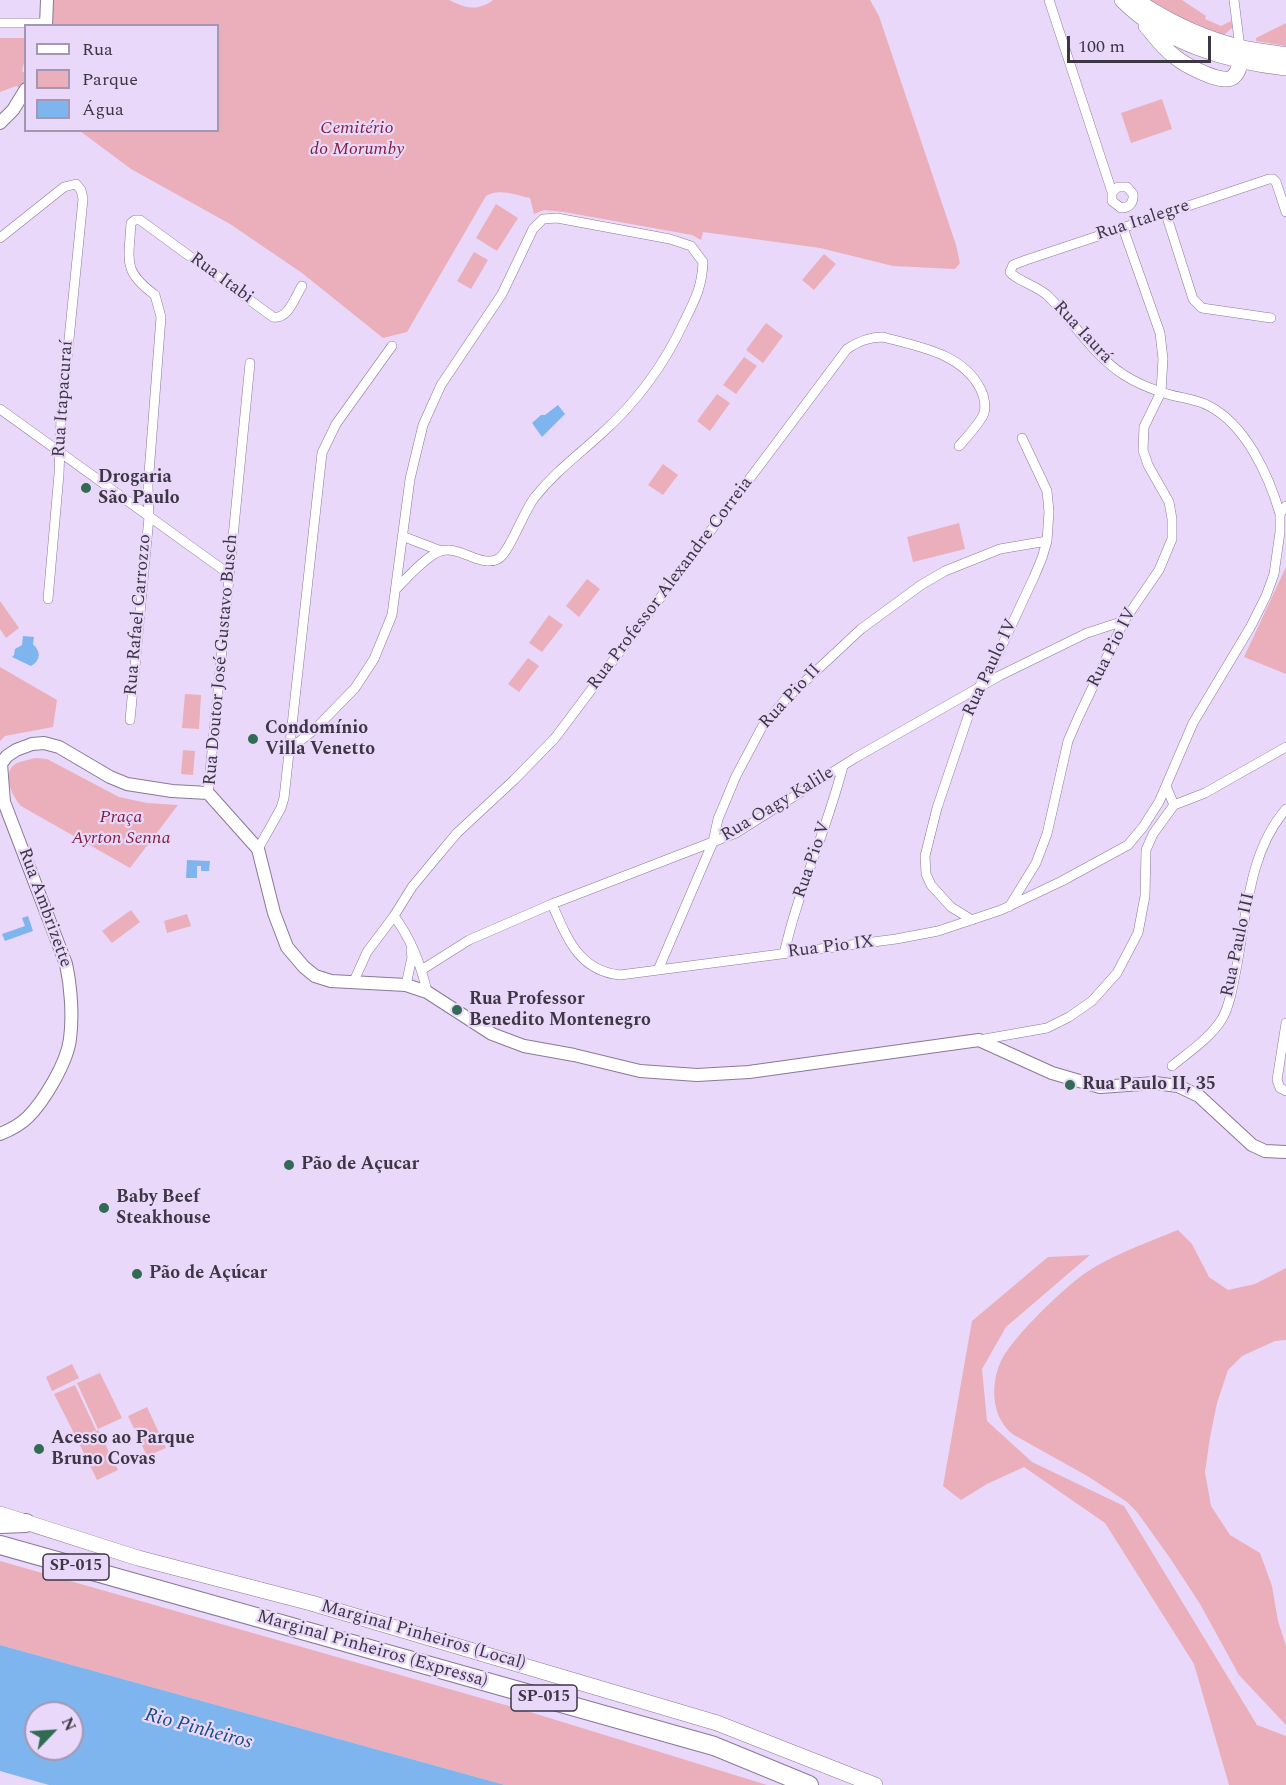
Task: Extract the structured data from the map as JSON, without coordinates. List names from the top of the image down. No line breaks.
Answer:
{"streets":{"highway":["SP-015","Marginal Pinheiros (Expressa)"],"main road":["Marginal Pinheiros (Local)"],"street":["Rua Italegre","Rua Itabi","Rua Iaurá","Rua Itapacuraí","Rua Professor Alexandre Correia","Rua Rafael Carrozzo","Rua Pio IV","Rua Doutor José Gustavo Busch","Rua Paulo IV","Rua Pio II","Rua Oagy Kalile","Rua Pio V","Rua Ambrizette","Rua Paulo III","Rua Pio IX"]},"crossings":[["Rua Italegre","Rua Iaurá"],["Rua Itabi","Rua Rafael Carrozzo"],["Rua Iaurá","Rua Pio IV"],["Rua Iaurá","Rua Pio IX"],["Rua Professor Alexandre Correia","Rua Doutor José Gustavo Busch"],["Rua Pio IV","Rua Oagy Kalile"],["Rua Pio IV","Rua Pio IX"],["Rua Doutor José Gustavo Busch","Rua Ambrizette"],["Rua Paulo IV","Rua Pio II"],["Rua Paulo IV","Rua Oagy Kalile"],["Rua Paulo IV","Rua Pio IX"],["Rua Pio II","Rua Oagy Kalile"],["Rua Pio II","Rua Pio IX"],["Rua Oagy Kalile","Rua Pio V"],["Rua Oagy Kalile","Rua Pio IX"],["Rua Pio V","Rua Pio IX"]],"water":["Rio Pinheiros"],"parks":["Cemitério do Morumby","Praça Ayrton Senna"],"places":["Drogaria São Paulo","Condomínio Villa Venetto","Rua Professor Benedito Montenegro","Rua Paulo II, 35","Pão de Açucar","Baby Beef Steakhouse","Pão de Açúcar","Acesso ao Parque Bruno Covas"],"legend":["Rua","Parque","Água"],"scale_bar":"100 m","north":"top right"}
